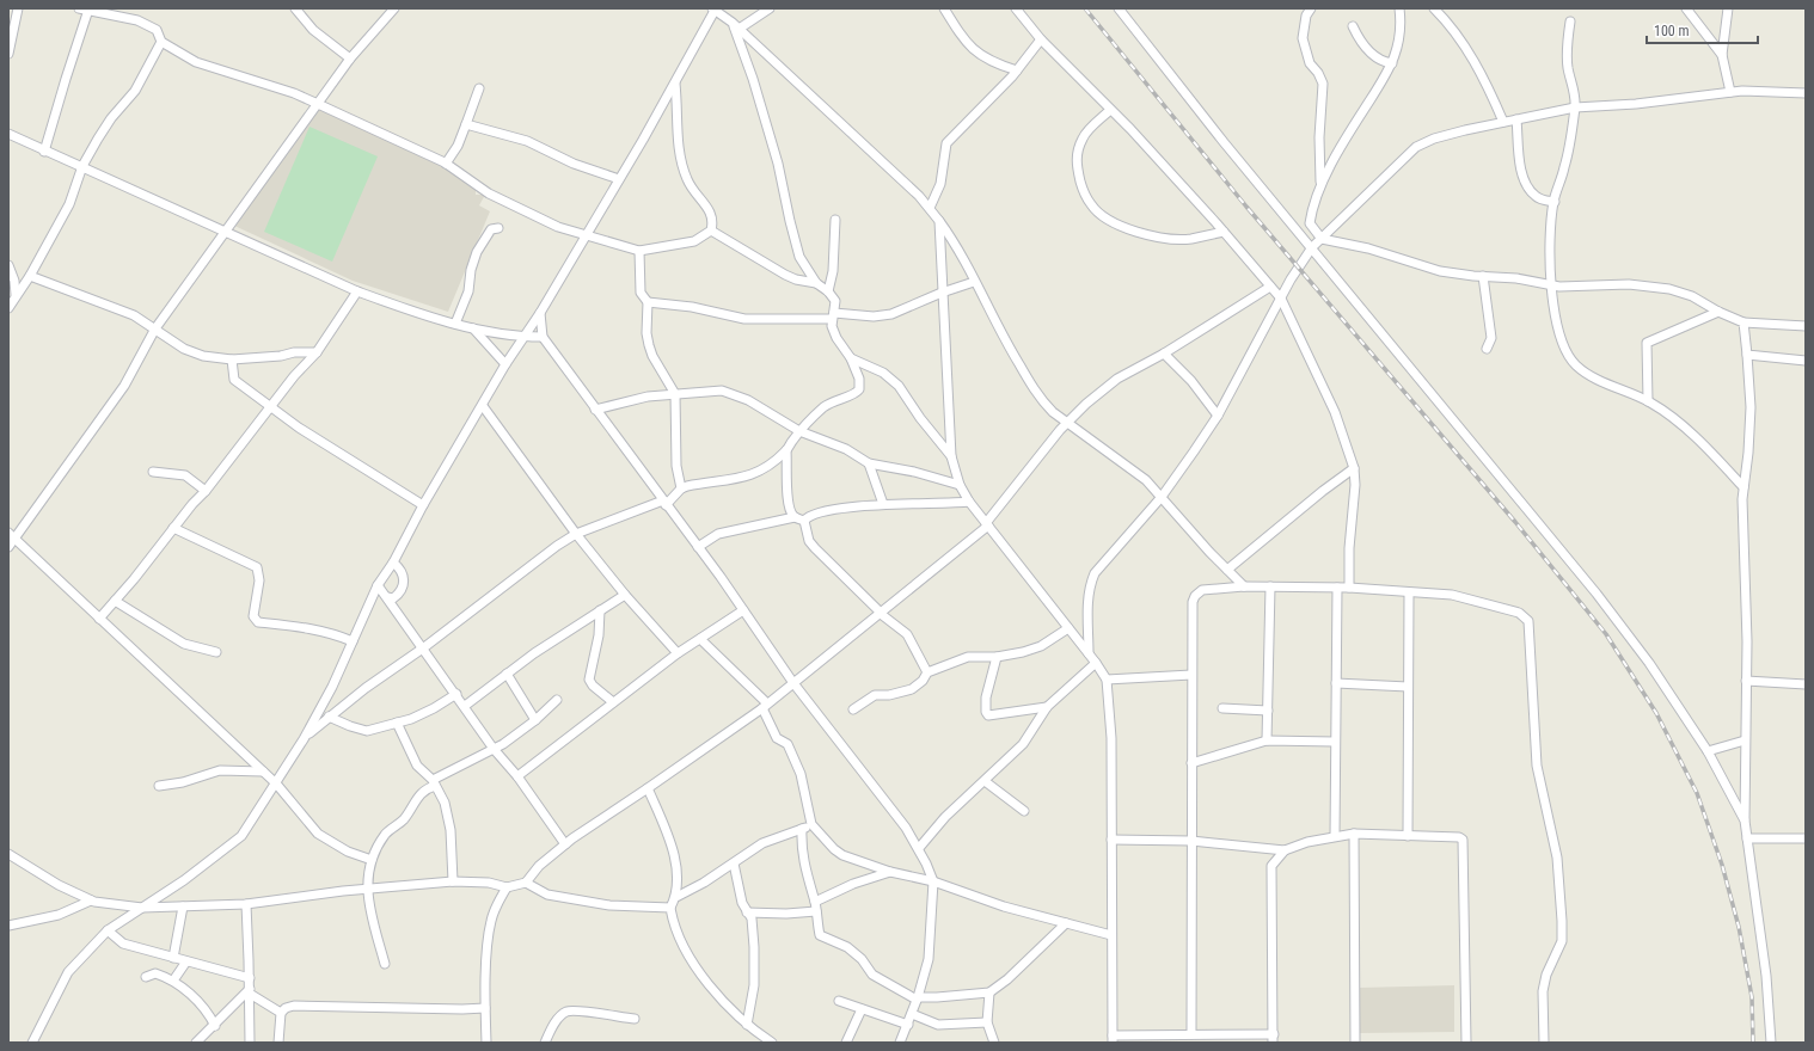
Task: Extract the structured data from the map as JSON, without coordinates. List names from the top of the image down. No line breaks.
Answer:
{"scale_bar":"100 m"}
